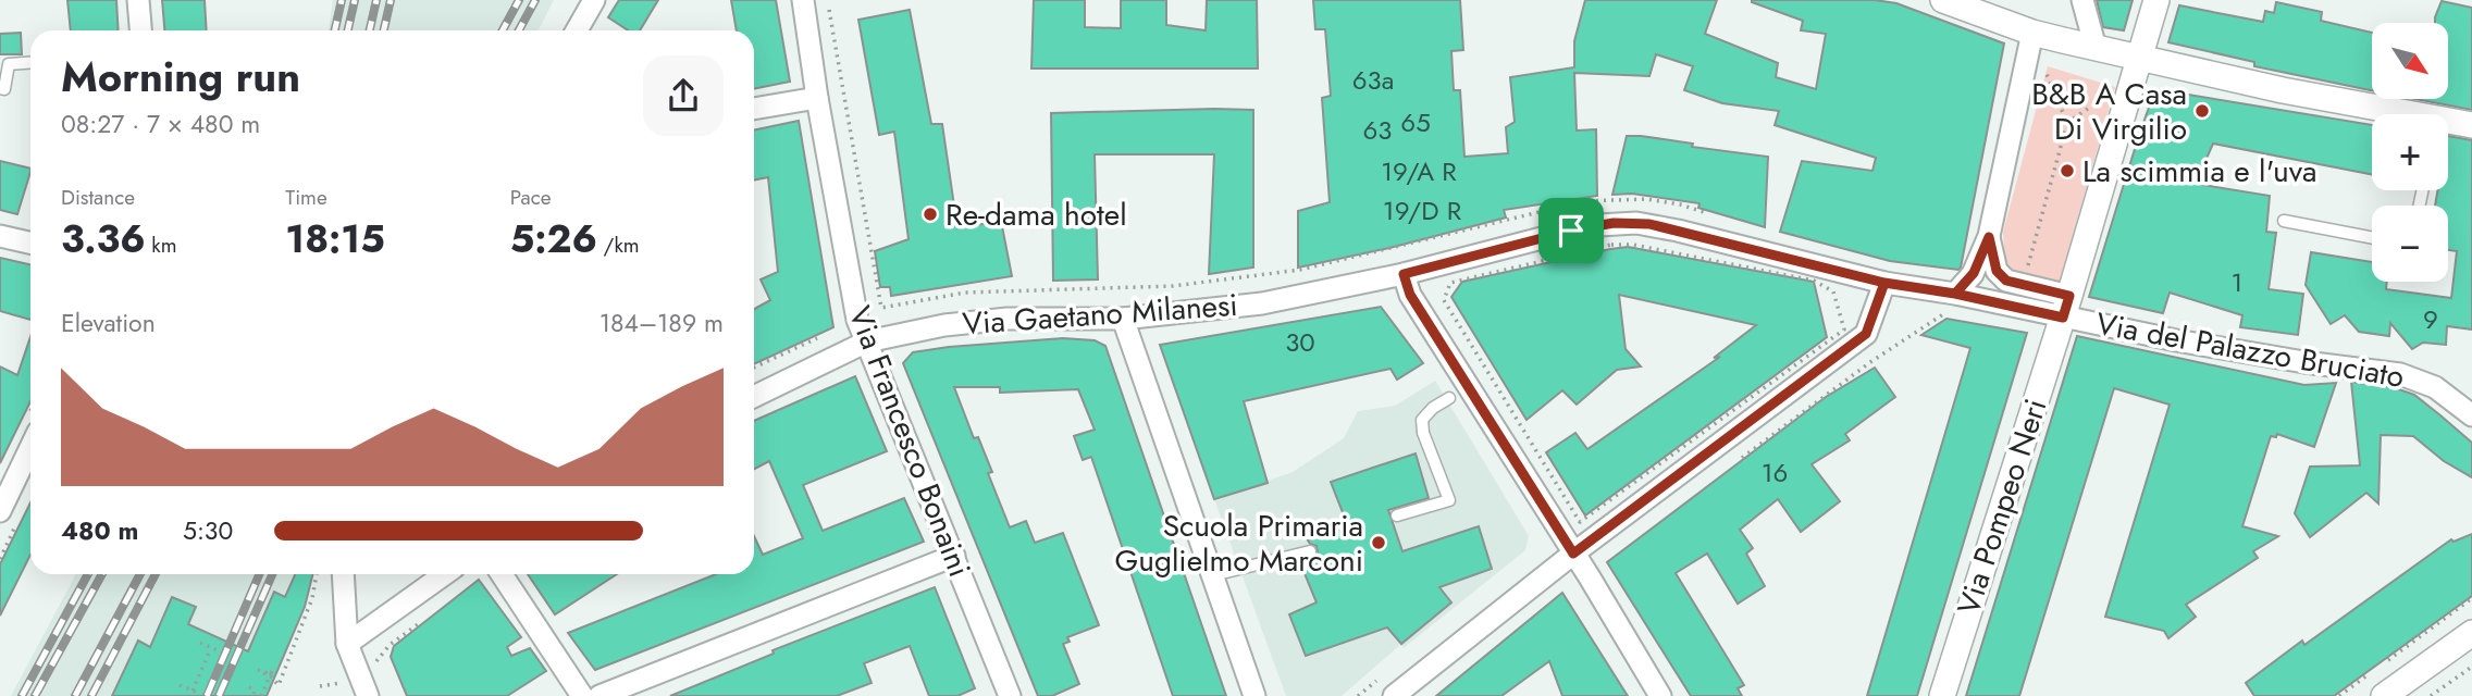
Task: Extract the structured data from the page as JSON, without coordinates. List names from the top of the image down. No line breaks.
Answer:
{"streets":{"street":["Via Gaetano Milanesi","Via del Palazzo Bruciato","Via Francesco Bonaini","Via Pompeo Neri"]},"crossings":[["Via Gaetano Milanesi","Via del Palazzo Bruciato"],["Via Gaetano Milanesi","Via Francesco Bonaini"],["Via Gaetano Milanesi","Via Pompeo Neri"],["Via del Palazzo Bruciato","Via Pompeo Neri"]],"places":["B&B A Casa Di Virgilio","La scimmia e l'uva","Re-dama hotel","Scuola Primaria Guglielmo Marconi"],"house_numbers":["63a","65","63","19/A R","19/D R","1","9","30","16"],"north":"bottom right","page":{"map_buttons":["+","−"],"heading":["Morning run","08:27 · 7 × 480 m"],"stats":[["Distance","3.36 km"],["Time","18:15"],["Pace","5:26 /km"]],"chart":["Elevation","184–189 m"],"list":[{"name":"480 m","note":"5:30"}]}}
